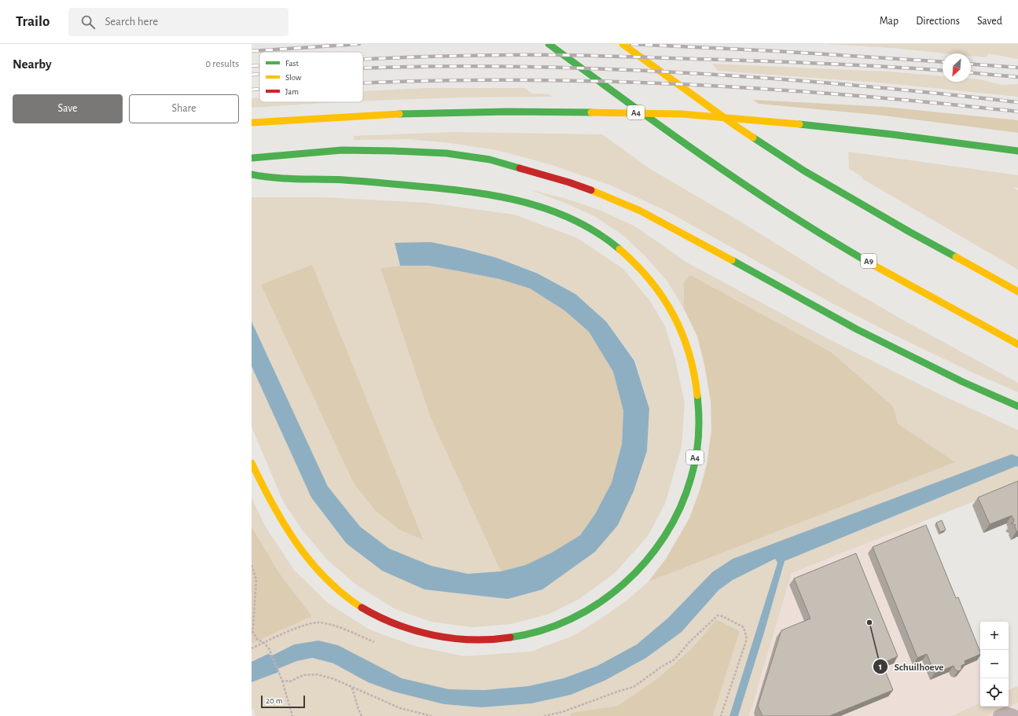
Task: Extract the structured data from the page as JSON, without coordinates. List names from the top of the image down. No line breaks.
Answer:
{"streets":{"highway":["A4","A9"]},"places":["Schuilhoeve"],"legend":["Fast","Slow","Jam"],"scale_bar":"20 m","north":"bottom left","page":{"header":"Trailo","search":"Search here","nav":["Map","Directions","Saved"],"heading":["Nearby","0 results"],"buttons":["Save","Share"],"map_buttons":["+","−"],"scale":"20 m"}}
